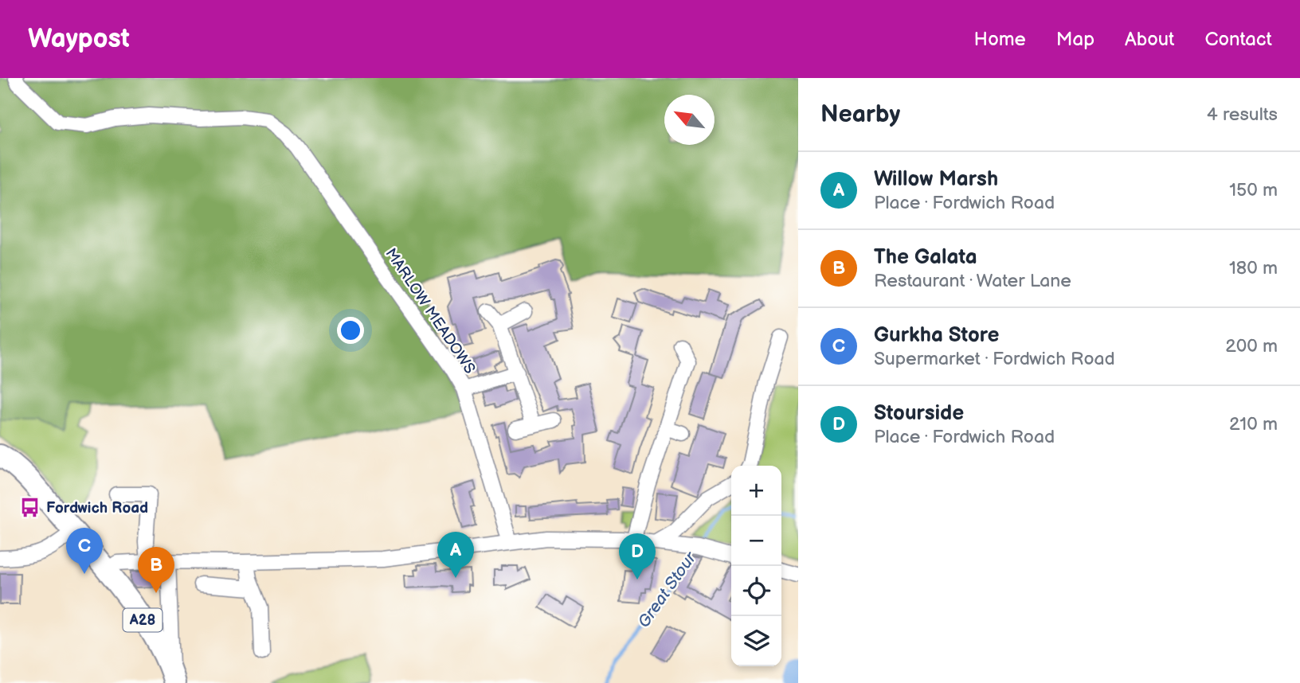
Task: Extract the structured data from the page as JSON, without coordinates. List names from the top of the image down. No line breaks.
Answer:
{"streets":{"highway":["A28"],"street":["MARLOW MEADOWS"]},"water":["Great Stour"],"places":{"bus stop":["Fordwich Road"]},"north":"top left","page":{"header":"Waypost","nav":["Home","Map","About","Contact"],"heading":["Nearby","4 results"],"list":[{"mark":"A","name":"Willow Marsh","note":"Place · Fordwich Road","value":"150 m"},{"mark":"B","name":"The Galata","note":"Restaurant · Water Lane","value":"180 m"},{"mark":"C","name":"Gurkha Store","note":"Supermarket · Fordwich Road","value":"200 m"},{"mark":"D","name":"Stourside","note":"Place · Fordwich Road","value":"210 m"}],"map_buttons":["+","−"],"pins":["C","A","D","B"]}}
